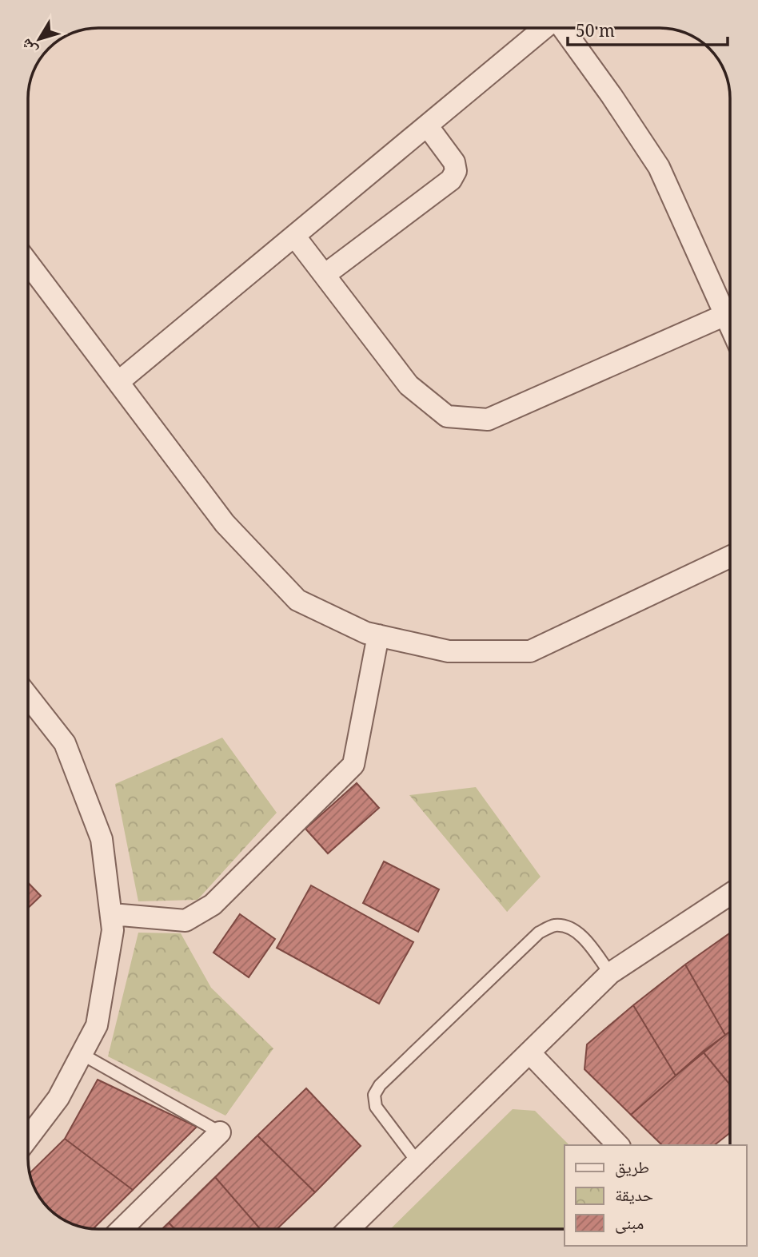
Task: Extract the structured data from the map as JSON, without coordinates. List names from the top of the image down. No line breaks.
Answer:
{"legend":["طريق","حديقة","مبنى"],"scale_bar":"50 m","north":"bottom left"}
